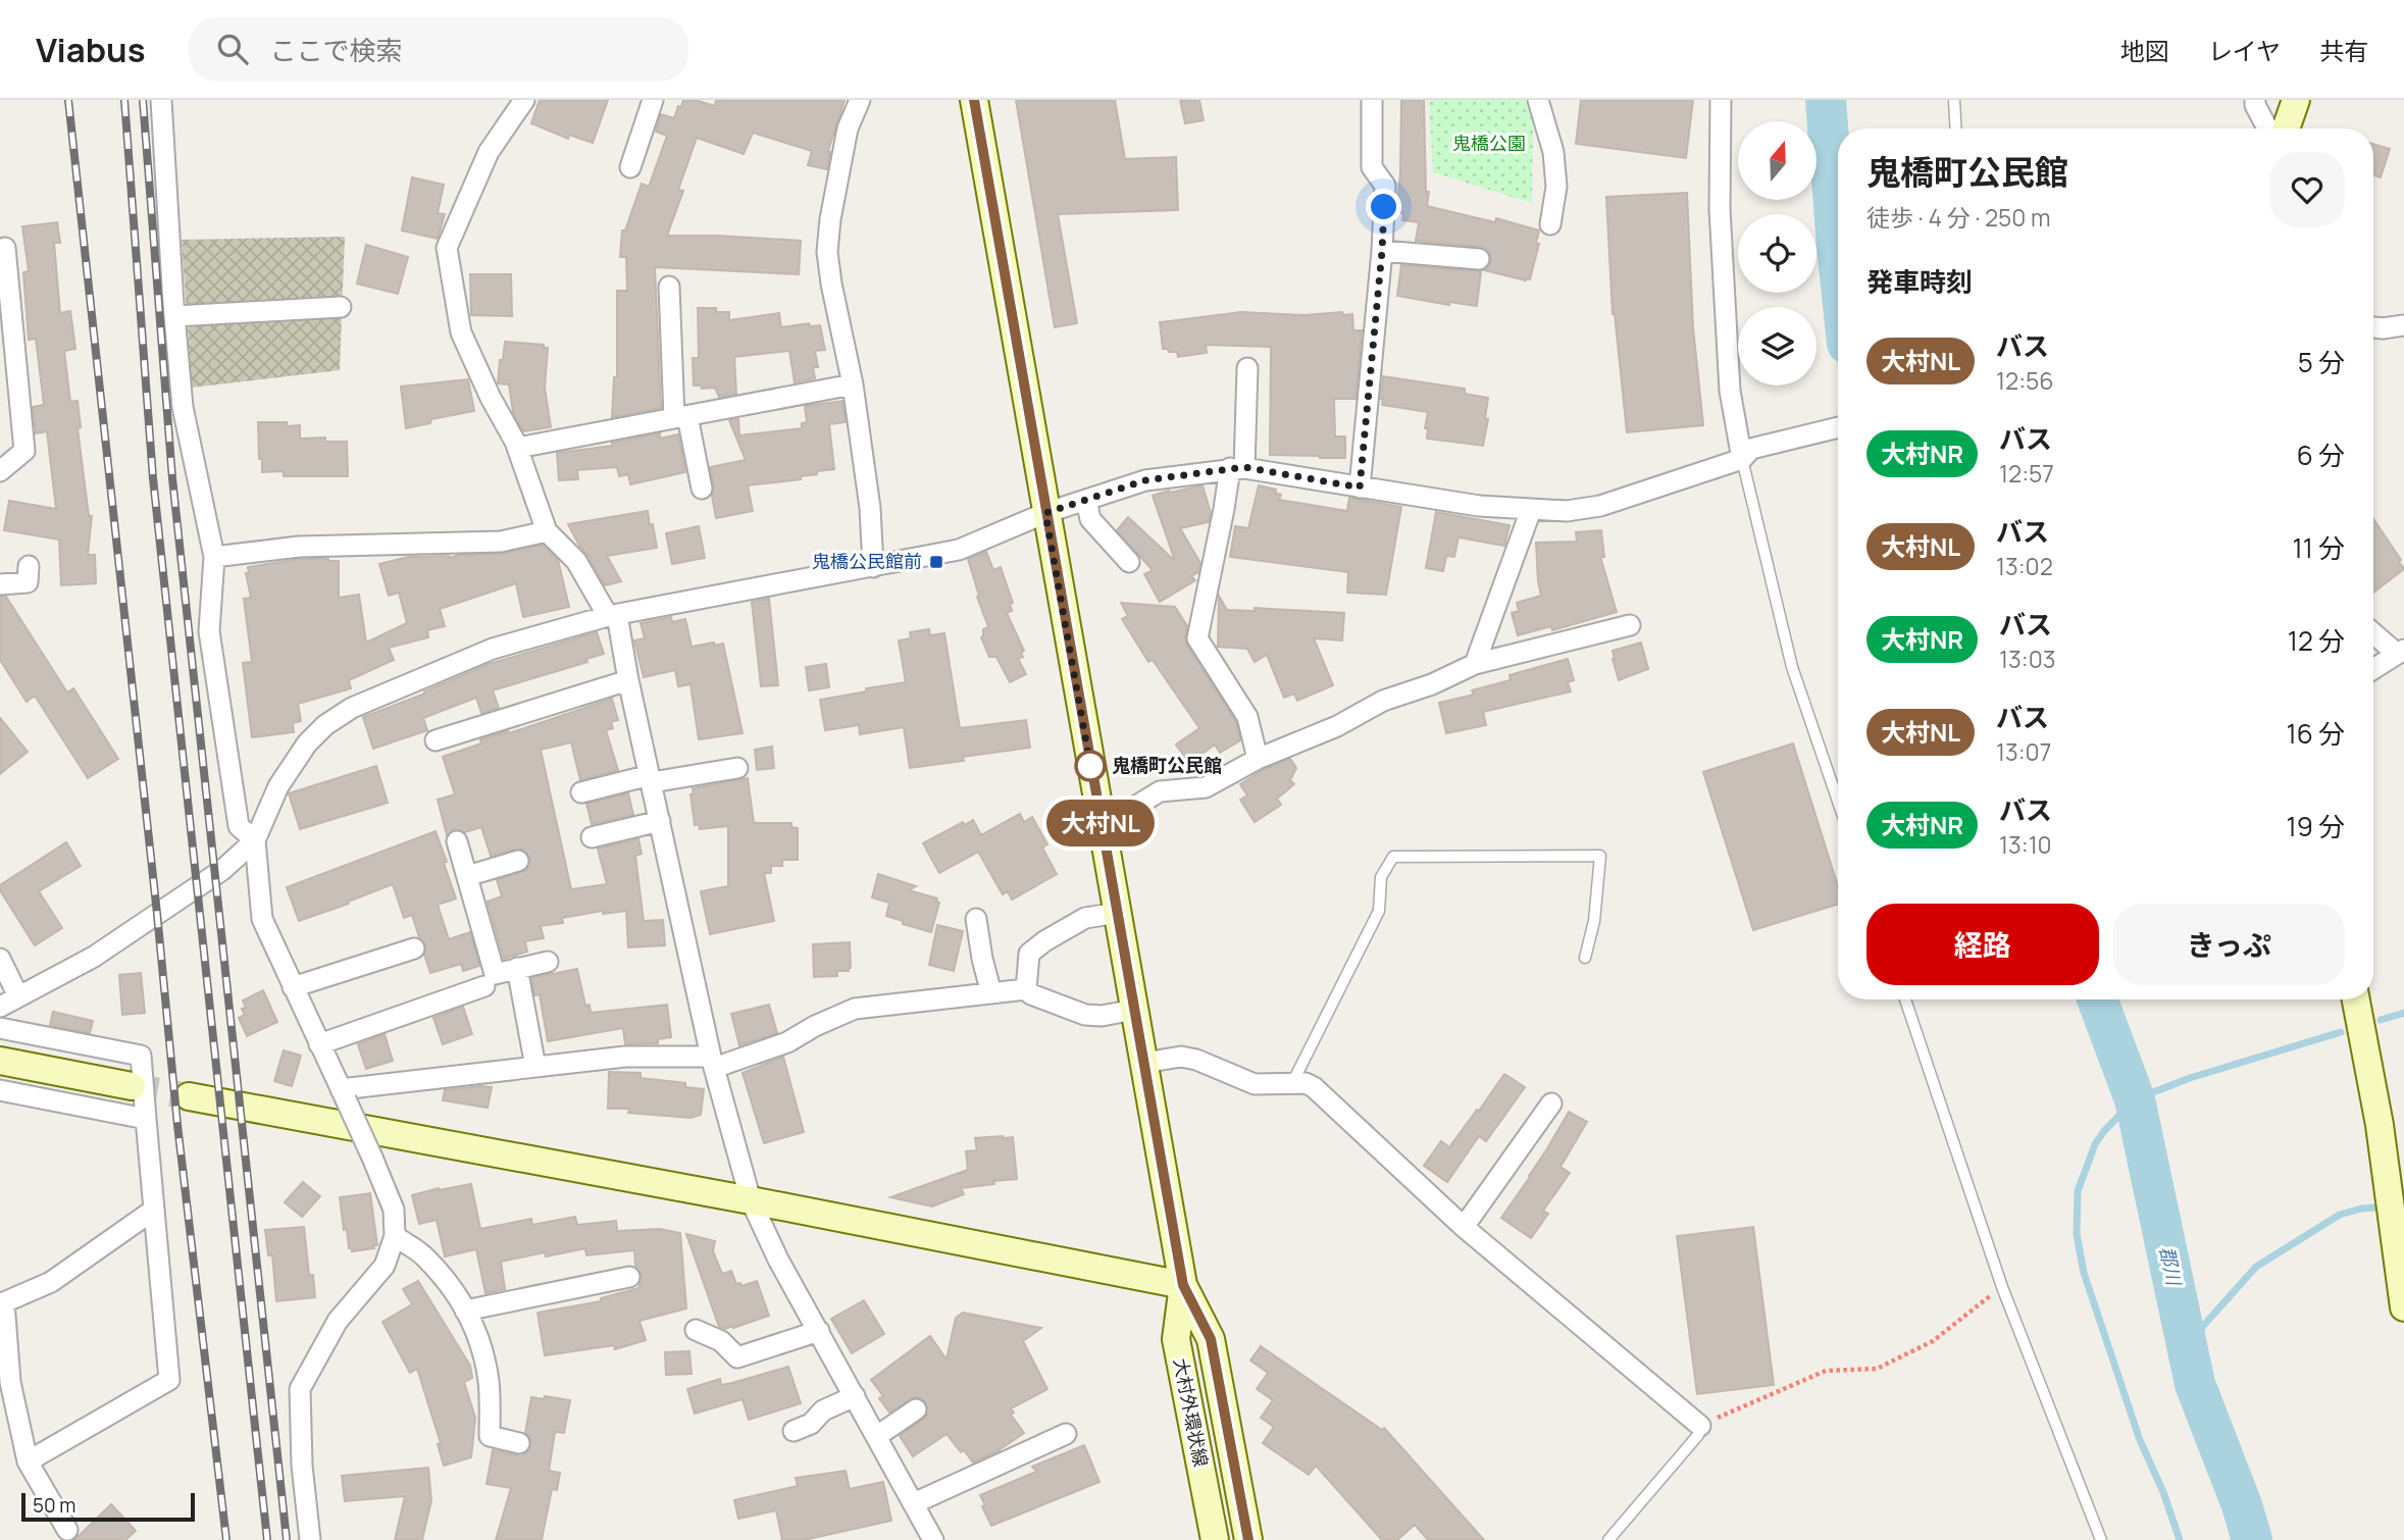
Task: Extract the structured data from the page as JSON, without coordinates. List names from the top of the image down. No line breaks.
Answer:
{"streets":{"main road":["大村外環状線"]},"water":["郡川"],"parks":["鬼橋公園"],"places":{"transit":["鬼橋公民館前"],"other":["鬼橋町公民館"]},"lines":["bus line 大村NL"],"scale_bar":"50 m","north":"top","page":{"header":"Viabus","search":"ここで検索","nav":["地図","レイヤ","共有"],"on_map":"大村NL","heading":[["鬼橋町公民館","徒歩 · 4 分 · 250 m"],"発車時刻"],"list":[{"mark":"大村NL","name":"バス","note":"12:56","value":"5 分"},{"mark":"大村NR","name":"バス","note":"12:57","value":"6 分"},{"mark":"大村NL","name":"バス","note":"13:02","value":"11 分"},{"mark":"大村NR","name":"バス","note":"13:03","value":"12 分"},{"mark":"大村NL","name":"バス","note":"13:07","value":"16 分"},{"mark":"大村NR","name":"バス","note":"13:10","value":"19 分"}],"buttons":["経路","きっぷ"],"scale":"50 m"}}
